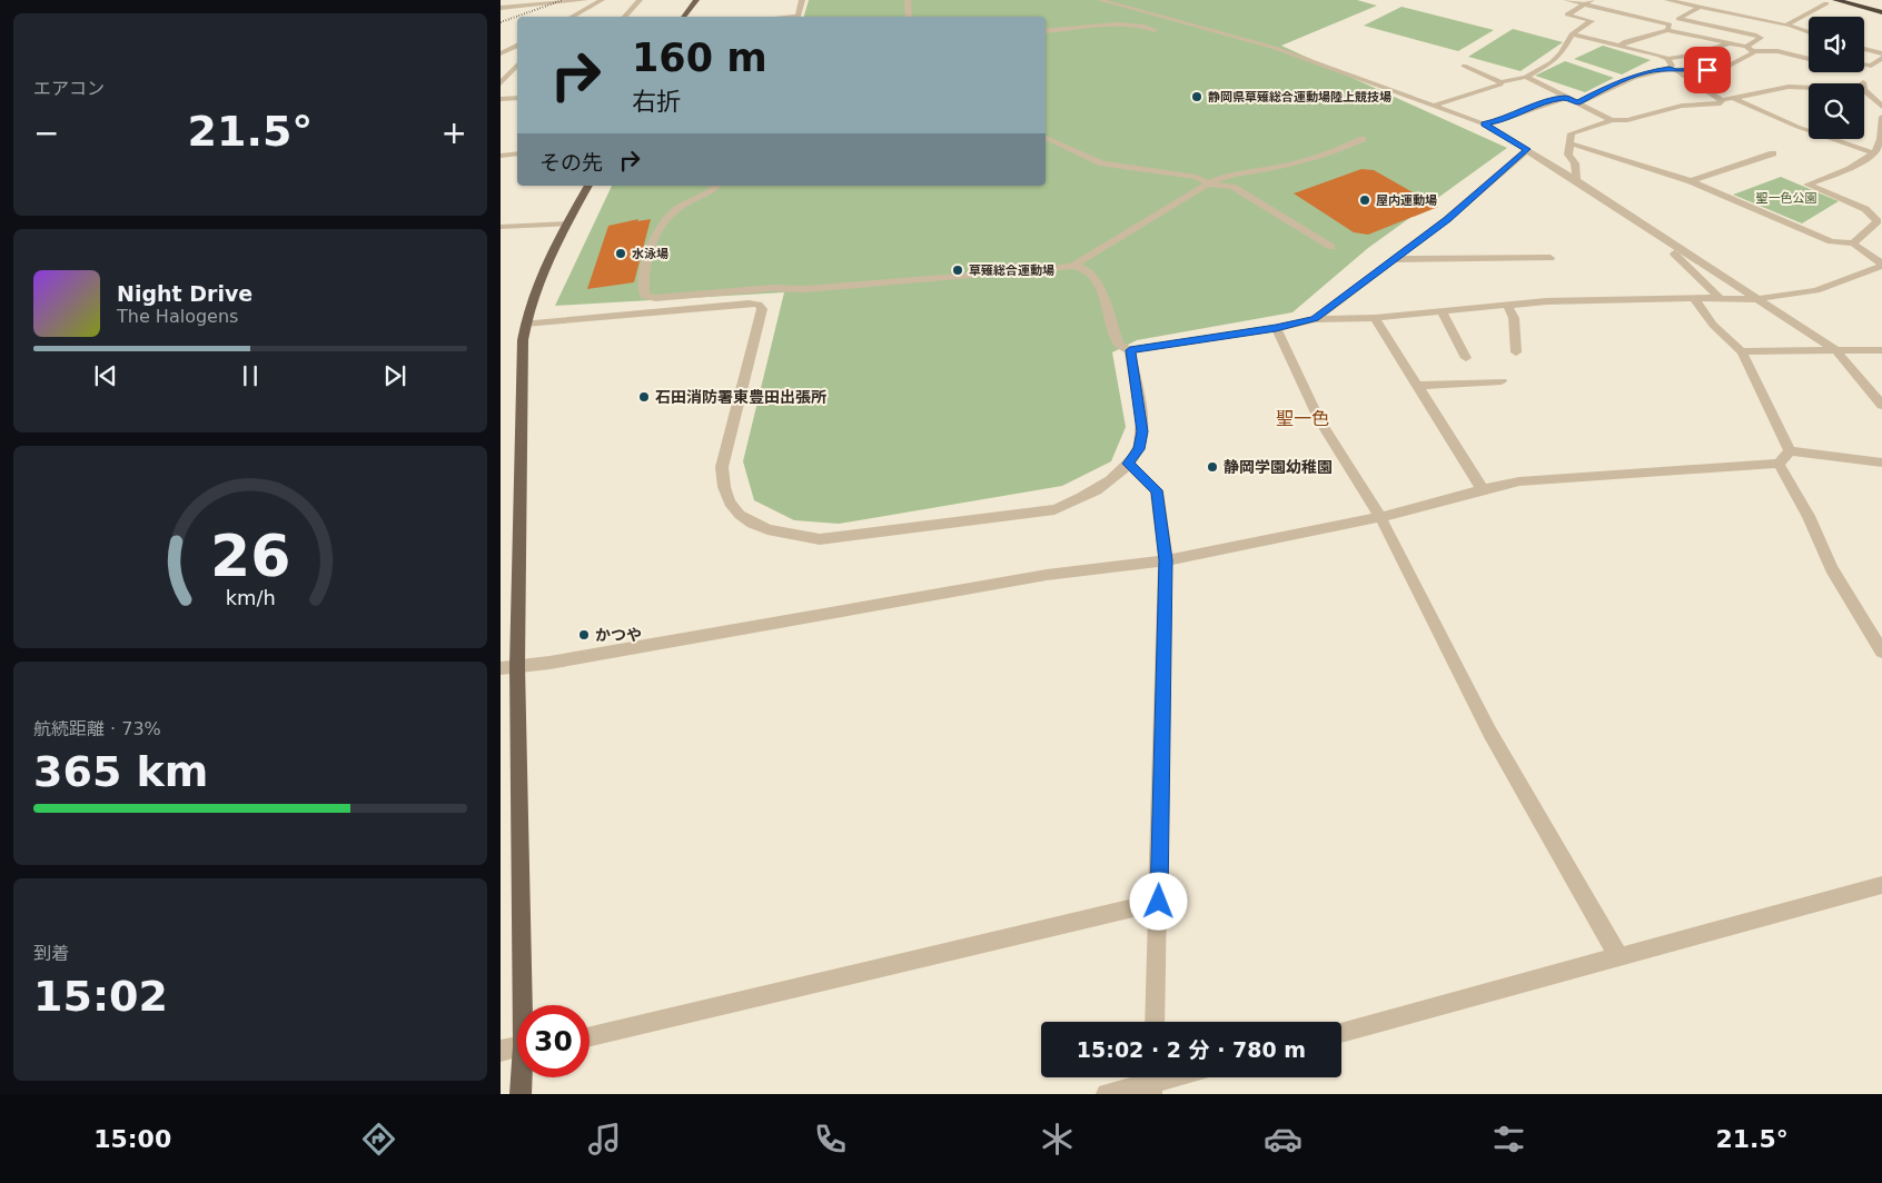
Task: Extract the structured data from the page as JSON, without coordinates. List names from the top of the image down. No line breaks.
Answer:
{"districts":["聖一色"],"parks":["聖一色公園"],"places":["静岡県草薙総合運動場陸上競技場","屋内運動場","水泳場","草薙総合運動場","石田消防署東豊田出張所","静岡学園幼稚園","かつや"],"page":{"tile":["エアコン",["航続距離 · 73%","365 km"],["到着","15:02"]],"turn":["160 m","右折"],"heat":["−","21.5°","+"],"then":"その先","song":["Night Drive","The Halogens"],"limit":"30","trip":"15:02 · 2 分 · 780 m","tabs":["15:00","21.5°"],"gauge":["26","km/h"]}}
